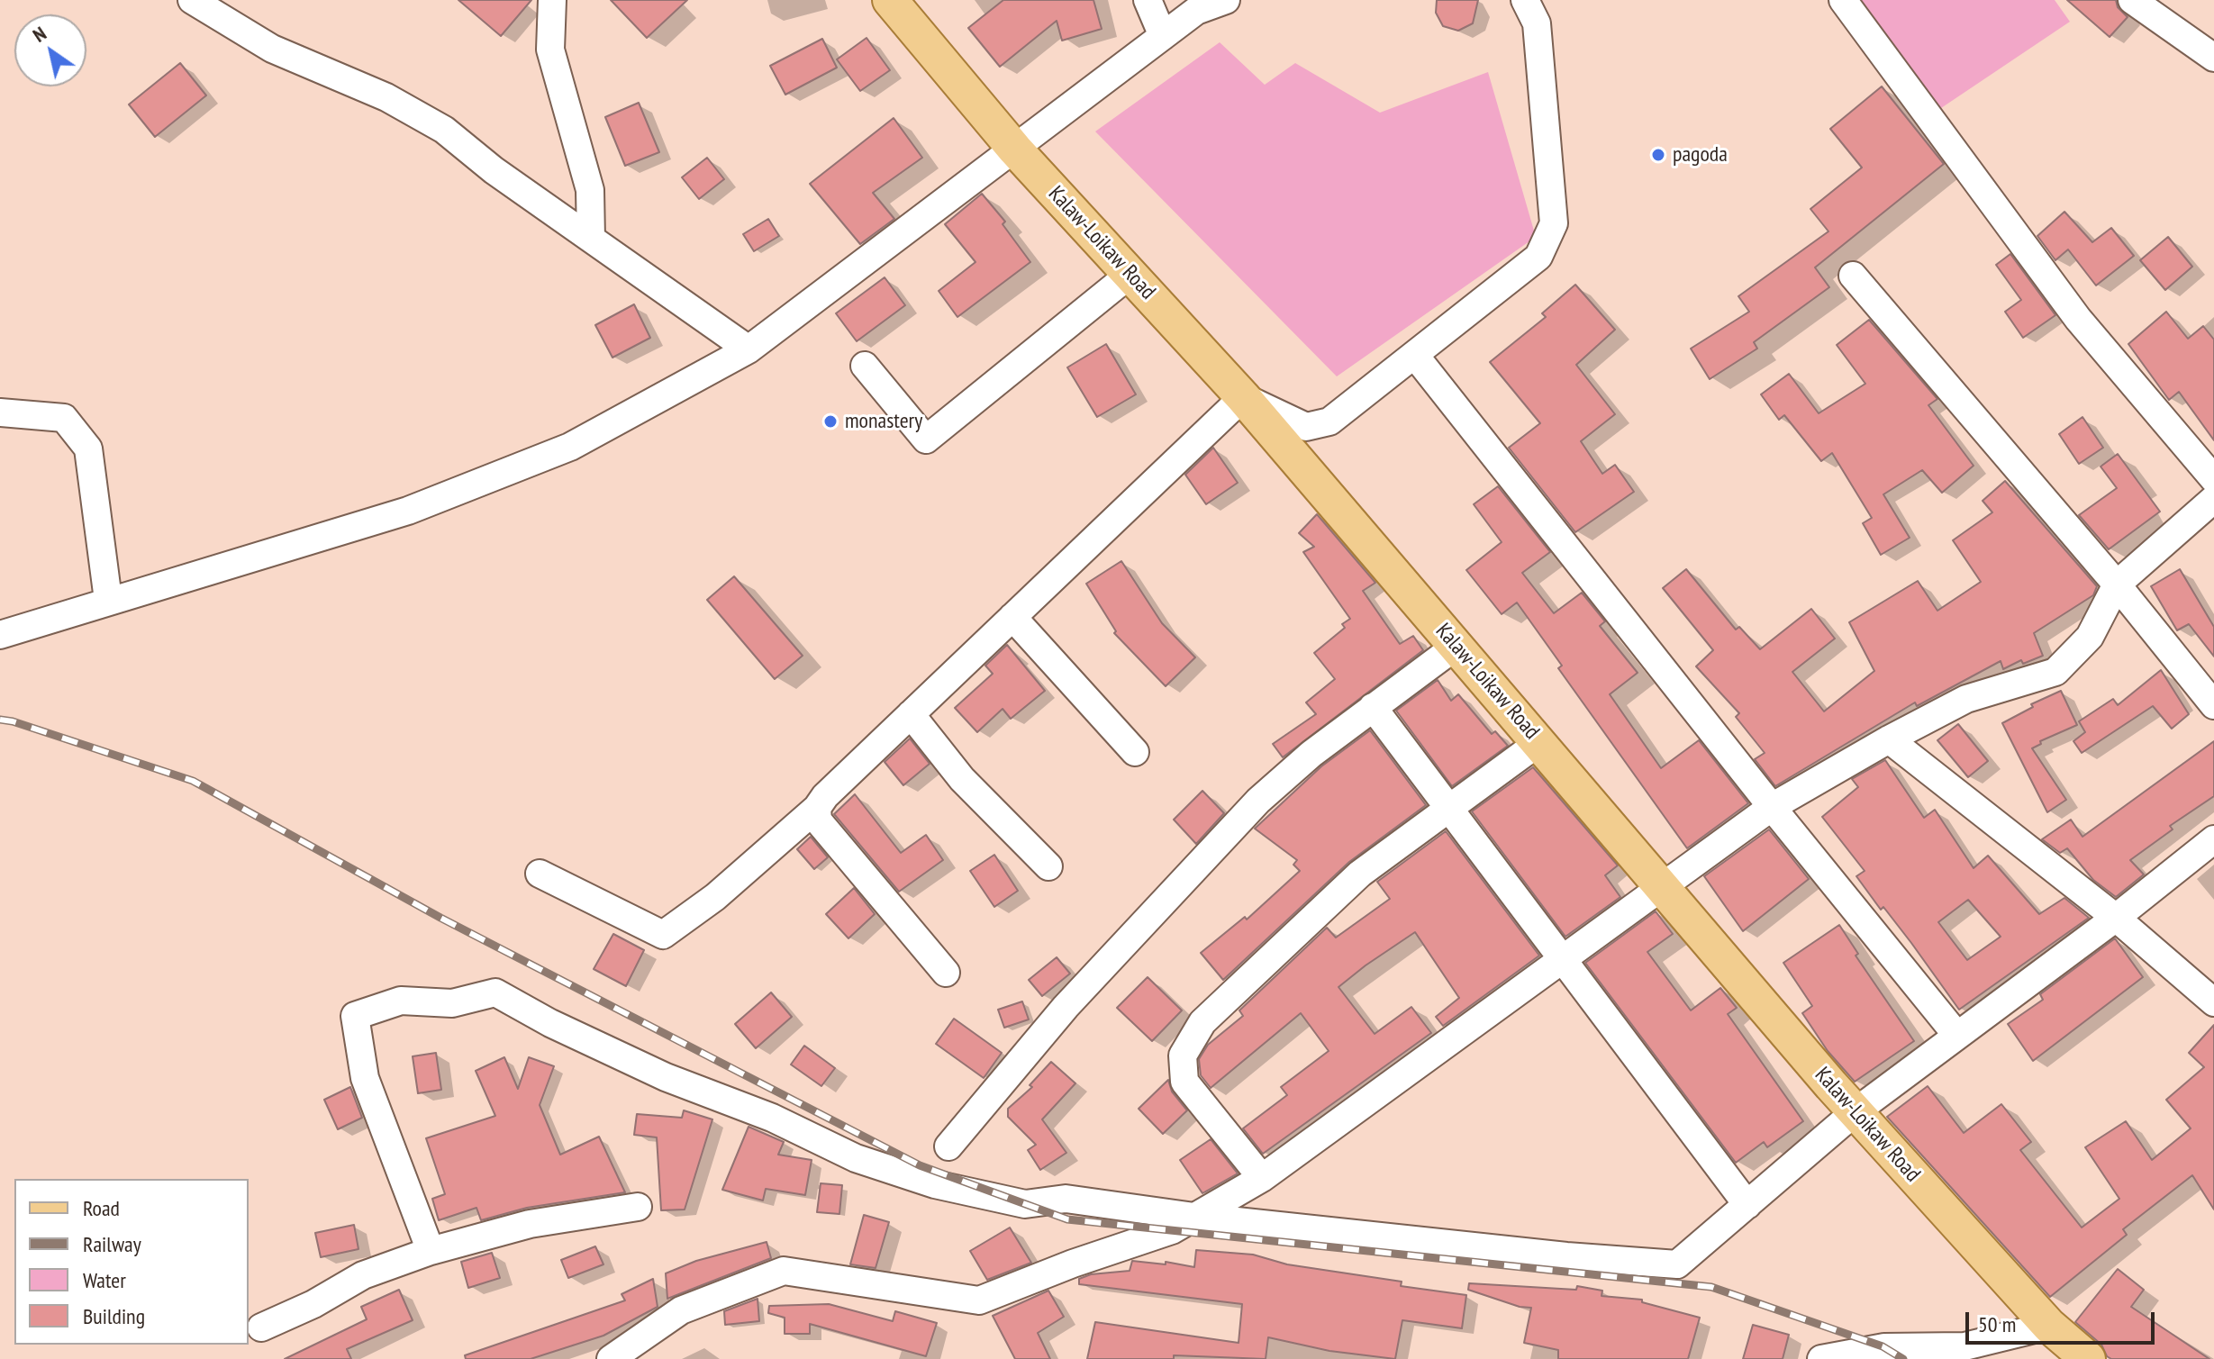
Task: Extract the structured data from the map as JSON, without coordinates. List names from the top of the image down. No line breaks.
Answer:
{"streets":{"main road":["Kalaw-Loikaw Road"]},"places":["pagoda","monastery"],"legend":["Road","Railway","Water","Building"],"scale_bar":"50 m","north":"top left"}
